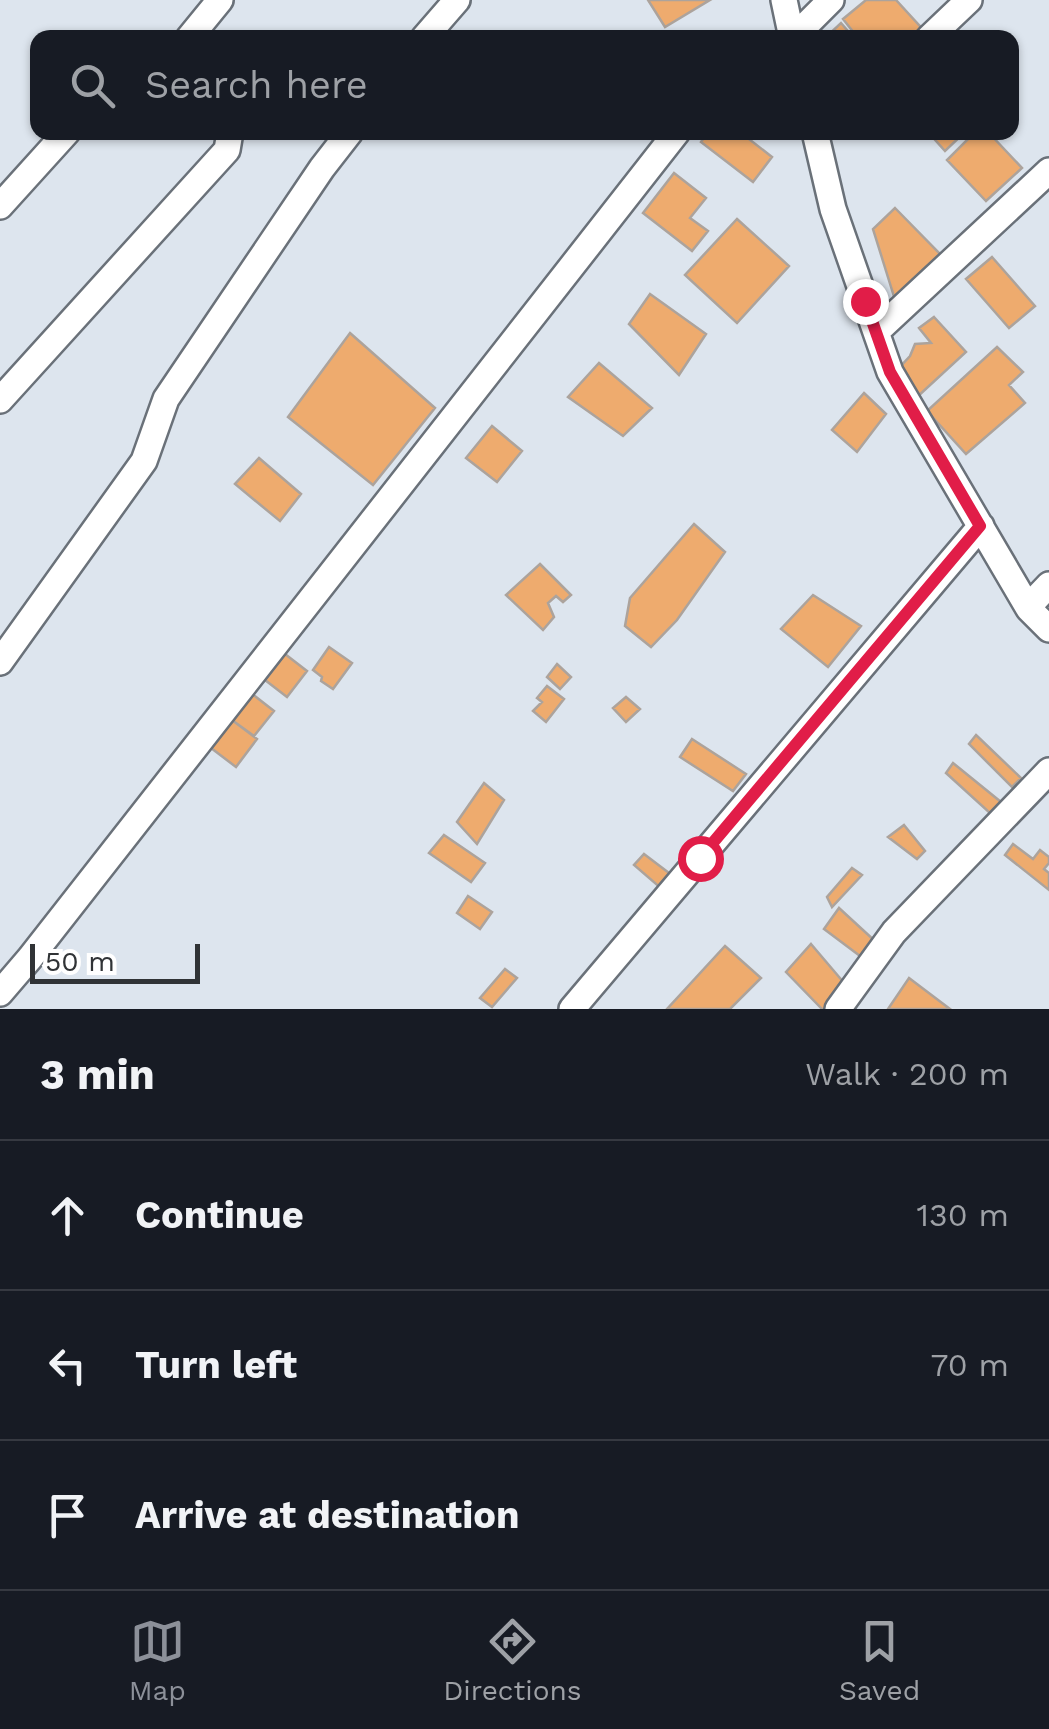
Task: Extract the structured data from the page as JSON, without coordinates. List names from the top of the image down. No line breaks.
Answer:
{"scale_bar":"50 m","page":{"search":"Search here","scale":"50 m","heading":["3 min","Walk · 200 m"],"list":[["Continue","130 m"],["Turn left","70 m"],"Arrive at destination"],"nav":["Map","Directions","Saved"]}}
